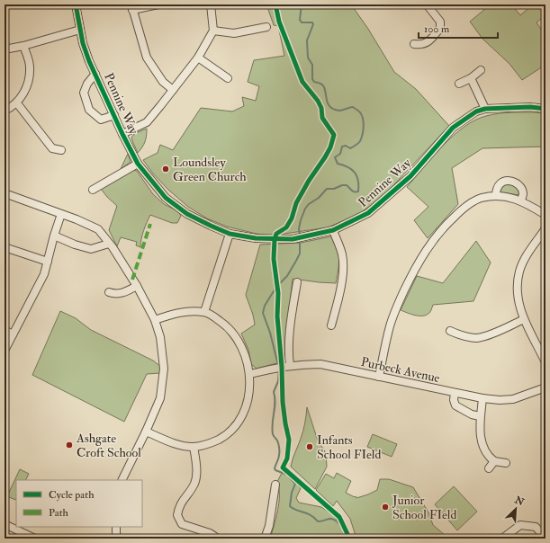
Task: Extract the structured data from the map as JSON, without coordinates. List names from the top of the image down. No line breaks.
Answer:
{"streets":{"street":["Pennine Way","Purbeck Avenue"]},"places":["Loundsley Green Church","Ashgate Croft School","Infants School FIeld","Junior School FIeld"],"legend":["Cycle path","Path"],"scale_bar":"100 m","north":"top right"}
